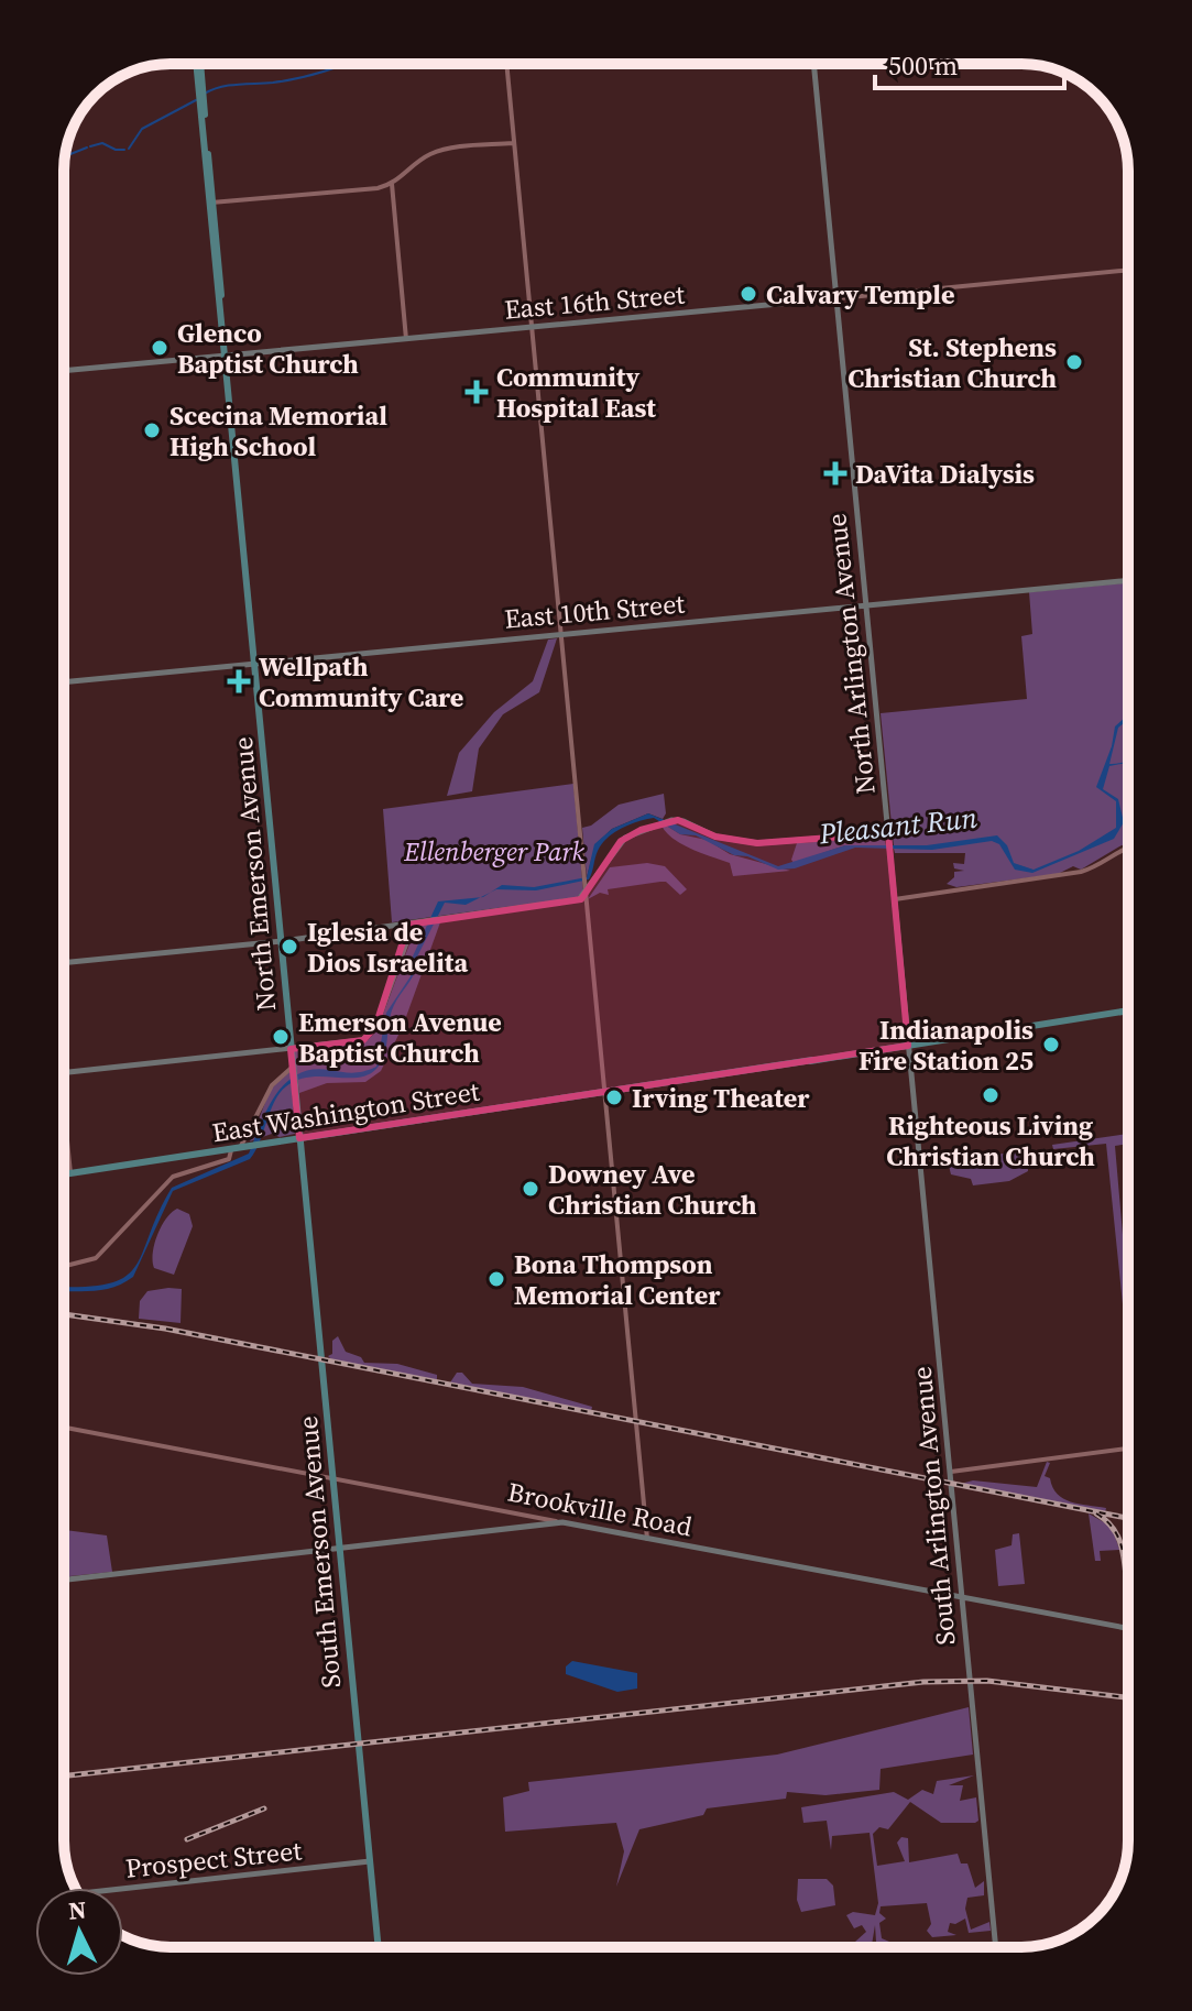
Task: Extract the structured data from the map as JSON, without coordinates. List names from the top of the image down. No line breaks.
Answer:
{"streets":{"main road":["East 16th Street","East 10th Street","North Arlington Avenue","North Emerson Avenue","East Washington Street","South Arlington Avenue","Brookville Road","South Emerson Avenue","Prospect Street"]},"crossings":[["East 16th Street","North Arlington Avenue"],["East 16th Street","North Emerson Avenue"],["East 10th Street","North Arlington Avenue"],["East 10th Street","North Emerson Avenue"],["North Arlington Avenue","East Washington Street"],["North Arlington Avenue","South Arlington Avenue"],["North Emerson Avenue","East Washington Street"],["North Emerson Avenue","South Emerson Avenue"],["East Washington Street","South Arlington Avenue"],["East Washington Street","South Emerson Avenue"],["South Arlington Avenue","Brookville Road"],["Brookville Road","South Emerson Avenue"],["South Emerson Avenue","Prospect Street"]],"water":["Pleasant Run"],"parks":["Ellenberger Park"],"places":{"other":["Calvary Temple","Glenco Baptist Church","St. Stephens Christian Church","Scecina Memorial High School","Iglesia de Dios Israelita","Emerson Avenue Baptist Church","Indianapolis Fire Station 25","Righteous Living Christian Church","Irving Theater","Downey Ave Christian Church","Bona Thompson Memorial Center"],"health":["Community Hospital East","DaVita Dialysis","Wellpath Community Care"]},"scale_bar":"500 m","north":"top"}
